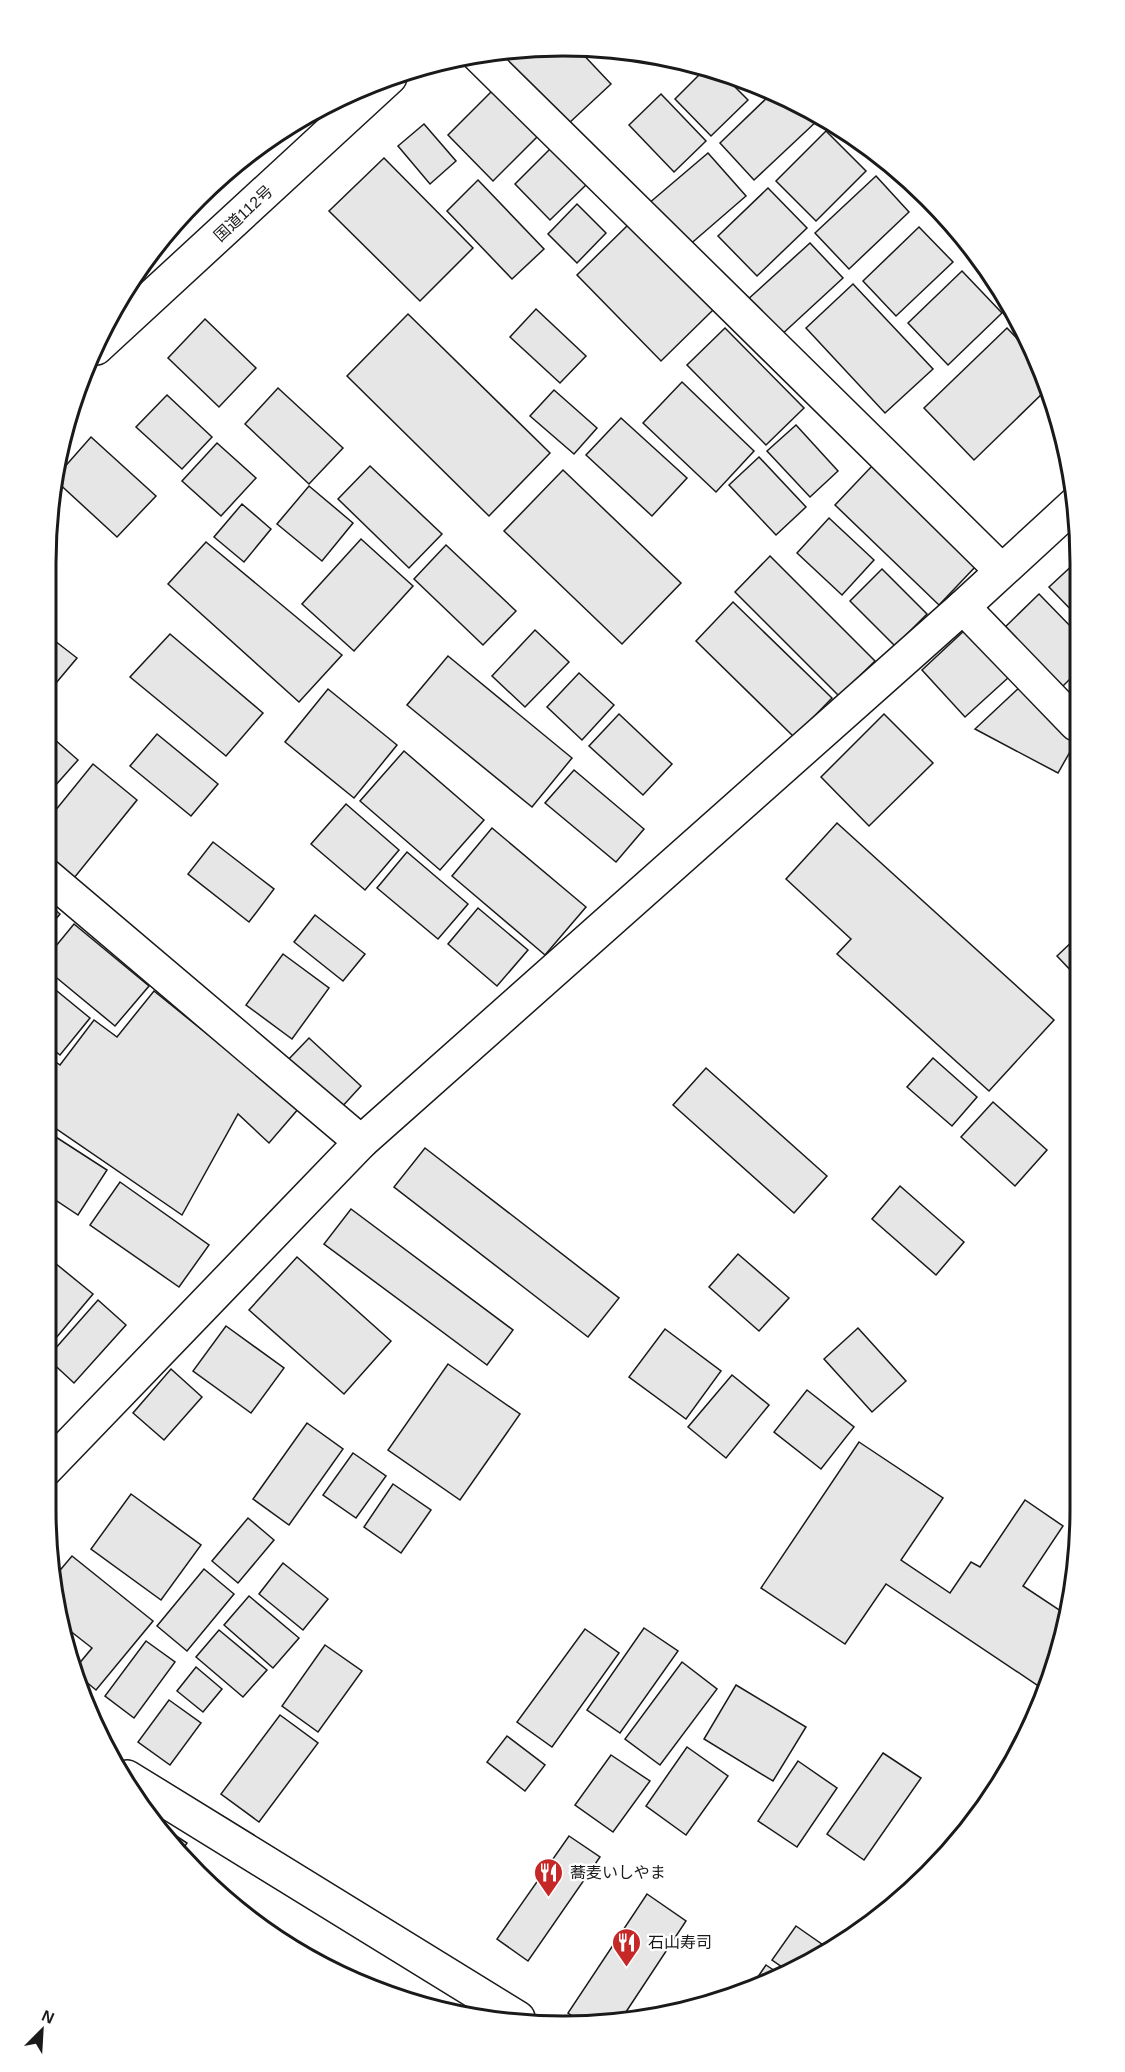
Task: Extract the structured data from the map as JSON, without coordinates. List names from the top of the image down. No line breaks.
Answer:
{"streets":{"main road":["国道112号"]},"places":{"restaurant":["蕎麦いしやま","石山寿司"]},"north":"top right"}
